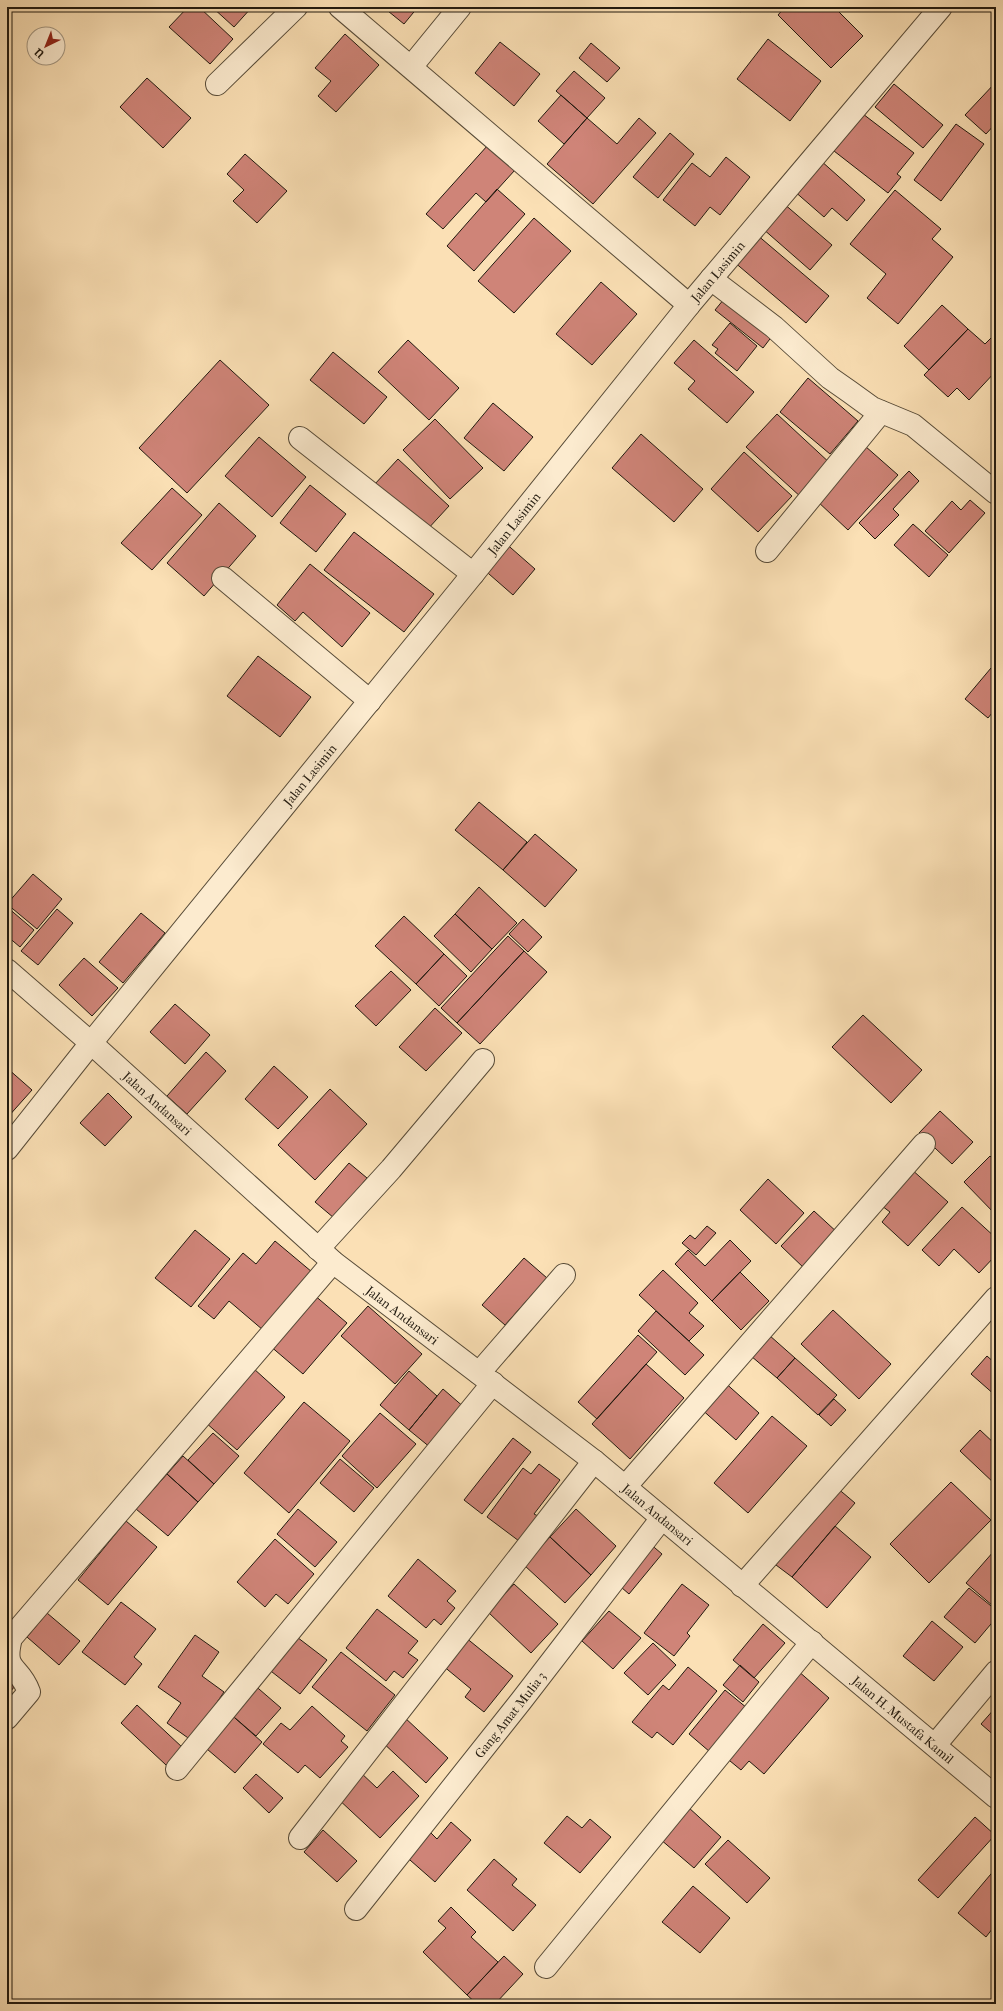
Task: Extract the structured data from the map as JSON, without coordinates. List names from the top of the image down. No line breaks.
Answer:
{"streets":{"street":["Jalan Lasimin","Jalan Andansari","Gang Amat Mulia 3","Jalan H. Mustafa Kamil"]},"crossings":[["Jalan Lasimin","Jalan Andansari"],["Jalan Andansari","Gang Amat Mulia 3"],["Jalan Andansari","Jalan H. Mustafa Kamil"]],"north":"bottom left"}
